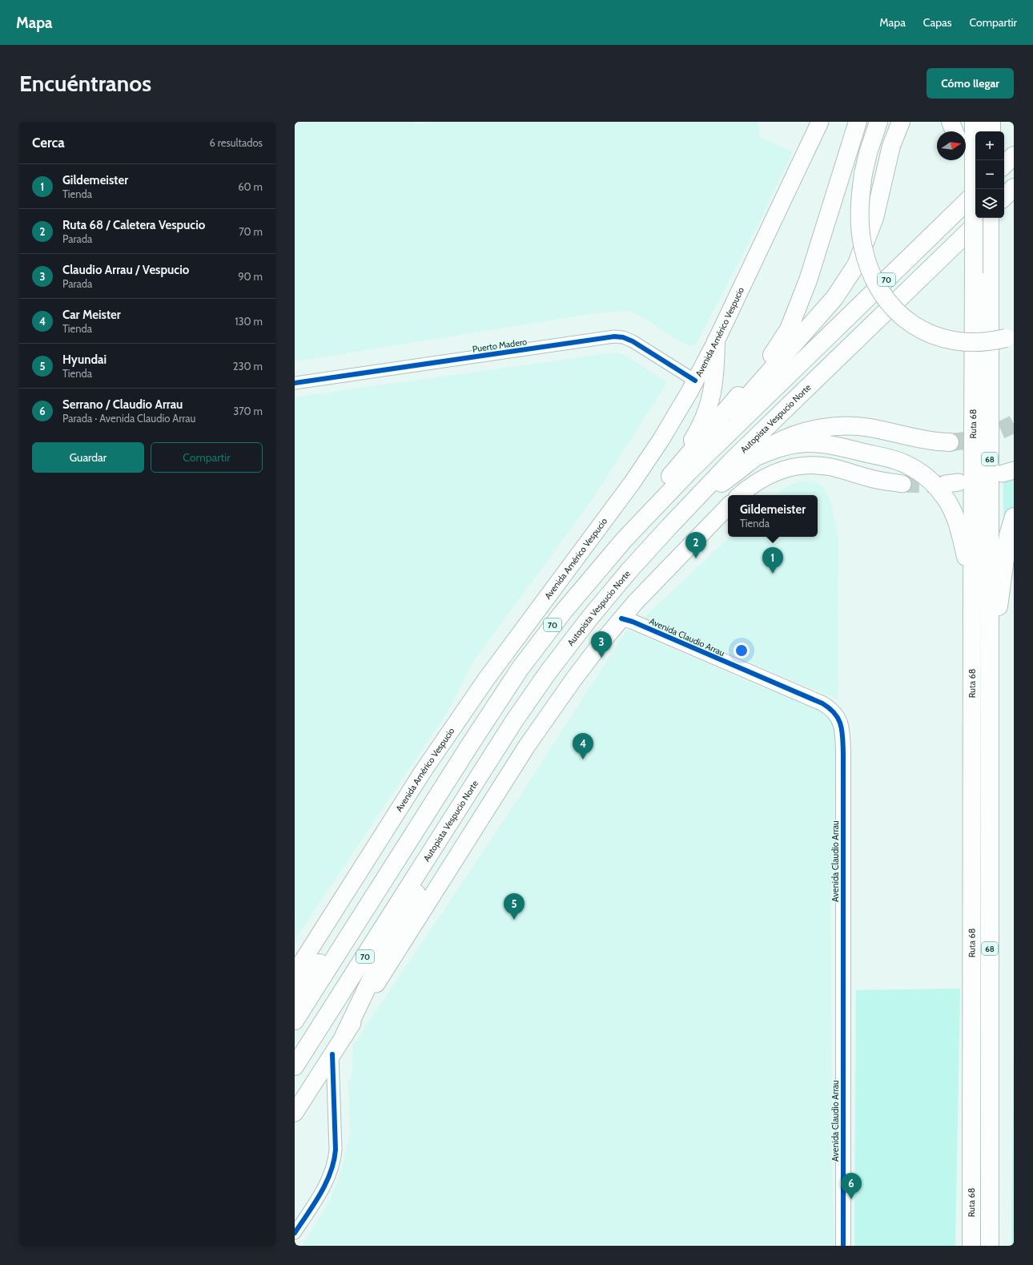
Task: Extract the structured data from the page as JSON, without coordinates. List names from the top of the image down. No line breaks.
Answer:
{"streets":{"highway":["70","Autopista Vespucio Norte","Ruta 68","68"],"main road":["Avenida Américo Vespucio"],"street":["Puerto Madero","Avenida Claudio Arrau"]},"crossings":[["Avenida Américo Vespucio","Puerto Madero"]],"north":"right","page":{"header":"Mapa","nav":["Mapa","Capas","Compartir"],"buttons":["Cómo llegar",["Guardar","Compartir"]],"title":"Encuéntranos","heading":["Cerca","6 resultados"],"map_buttons":["+","−"],"list":[{"mark":"1","name":"Gildemeister","note":"Tienda","value":"60 m"},{"mark":"2","name":"Ruta 68 / Caletera Vespucio","note":"Parada","value":"70 m"},{"mark":"3","name":"Claudio Arrau / Vespucio","note":"Parada","value":"90 m"},{"mark":"4","name":"Car Meister","note":"Tienda","value":"130 m"},{"mark":"5","name":"Hyundai","note":"Tienda","value":"230 m"},{"mark":"6","name":"Serrano / Claudio Arrau","note":"Parada · Avenida Claudio Arrau","value":"370 m"}],"popup":["Gildemeister","Tienda"],"pins":["2","1","3","4","5","6"]}}
